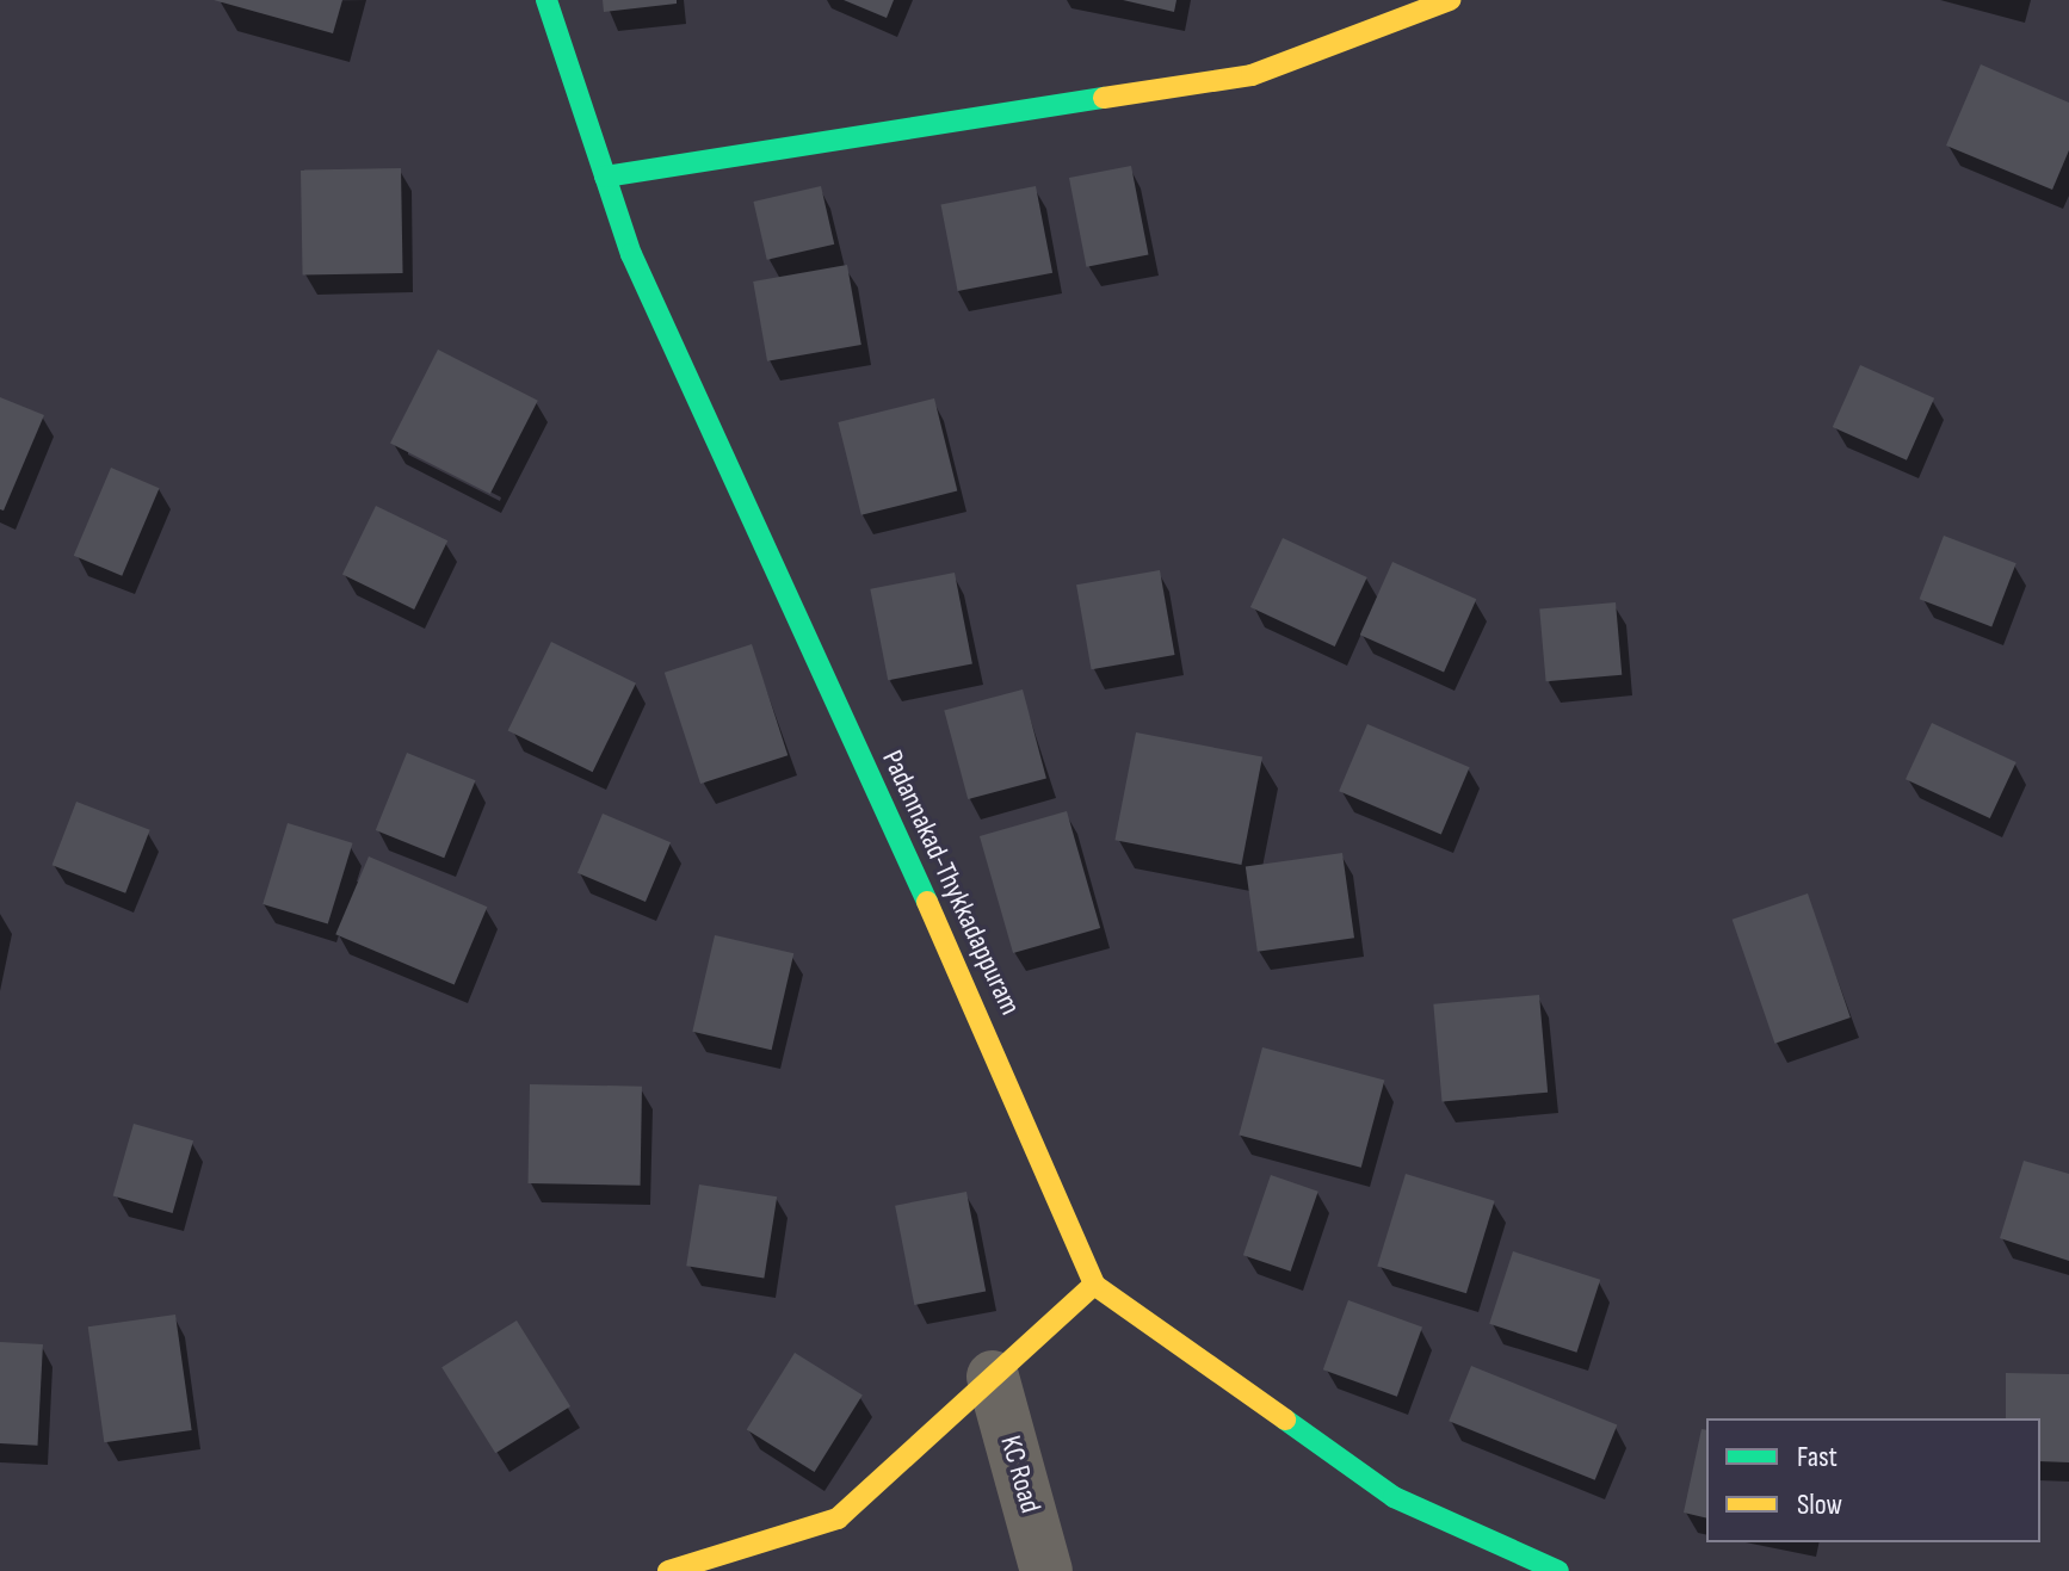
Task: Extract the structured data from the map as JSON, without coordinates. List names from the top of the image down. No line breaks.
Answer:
{"streets":{"main road":["Padannakad-Thykkadappuram"],"street":["KC Road"]},"legend":["Fast","Slow"]}
